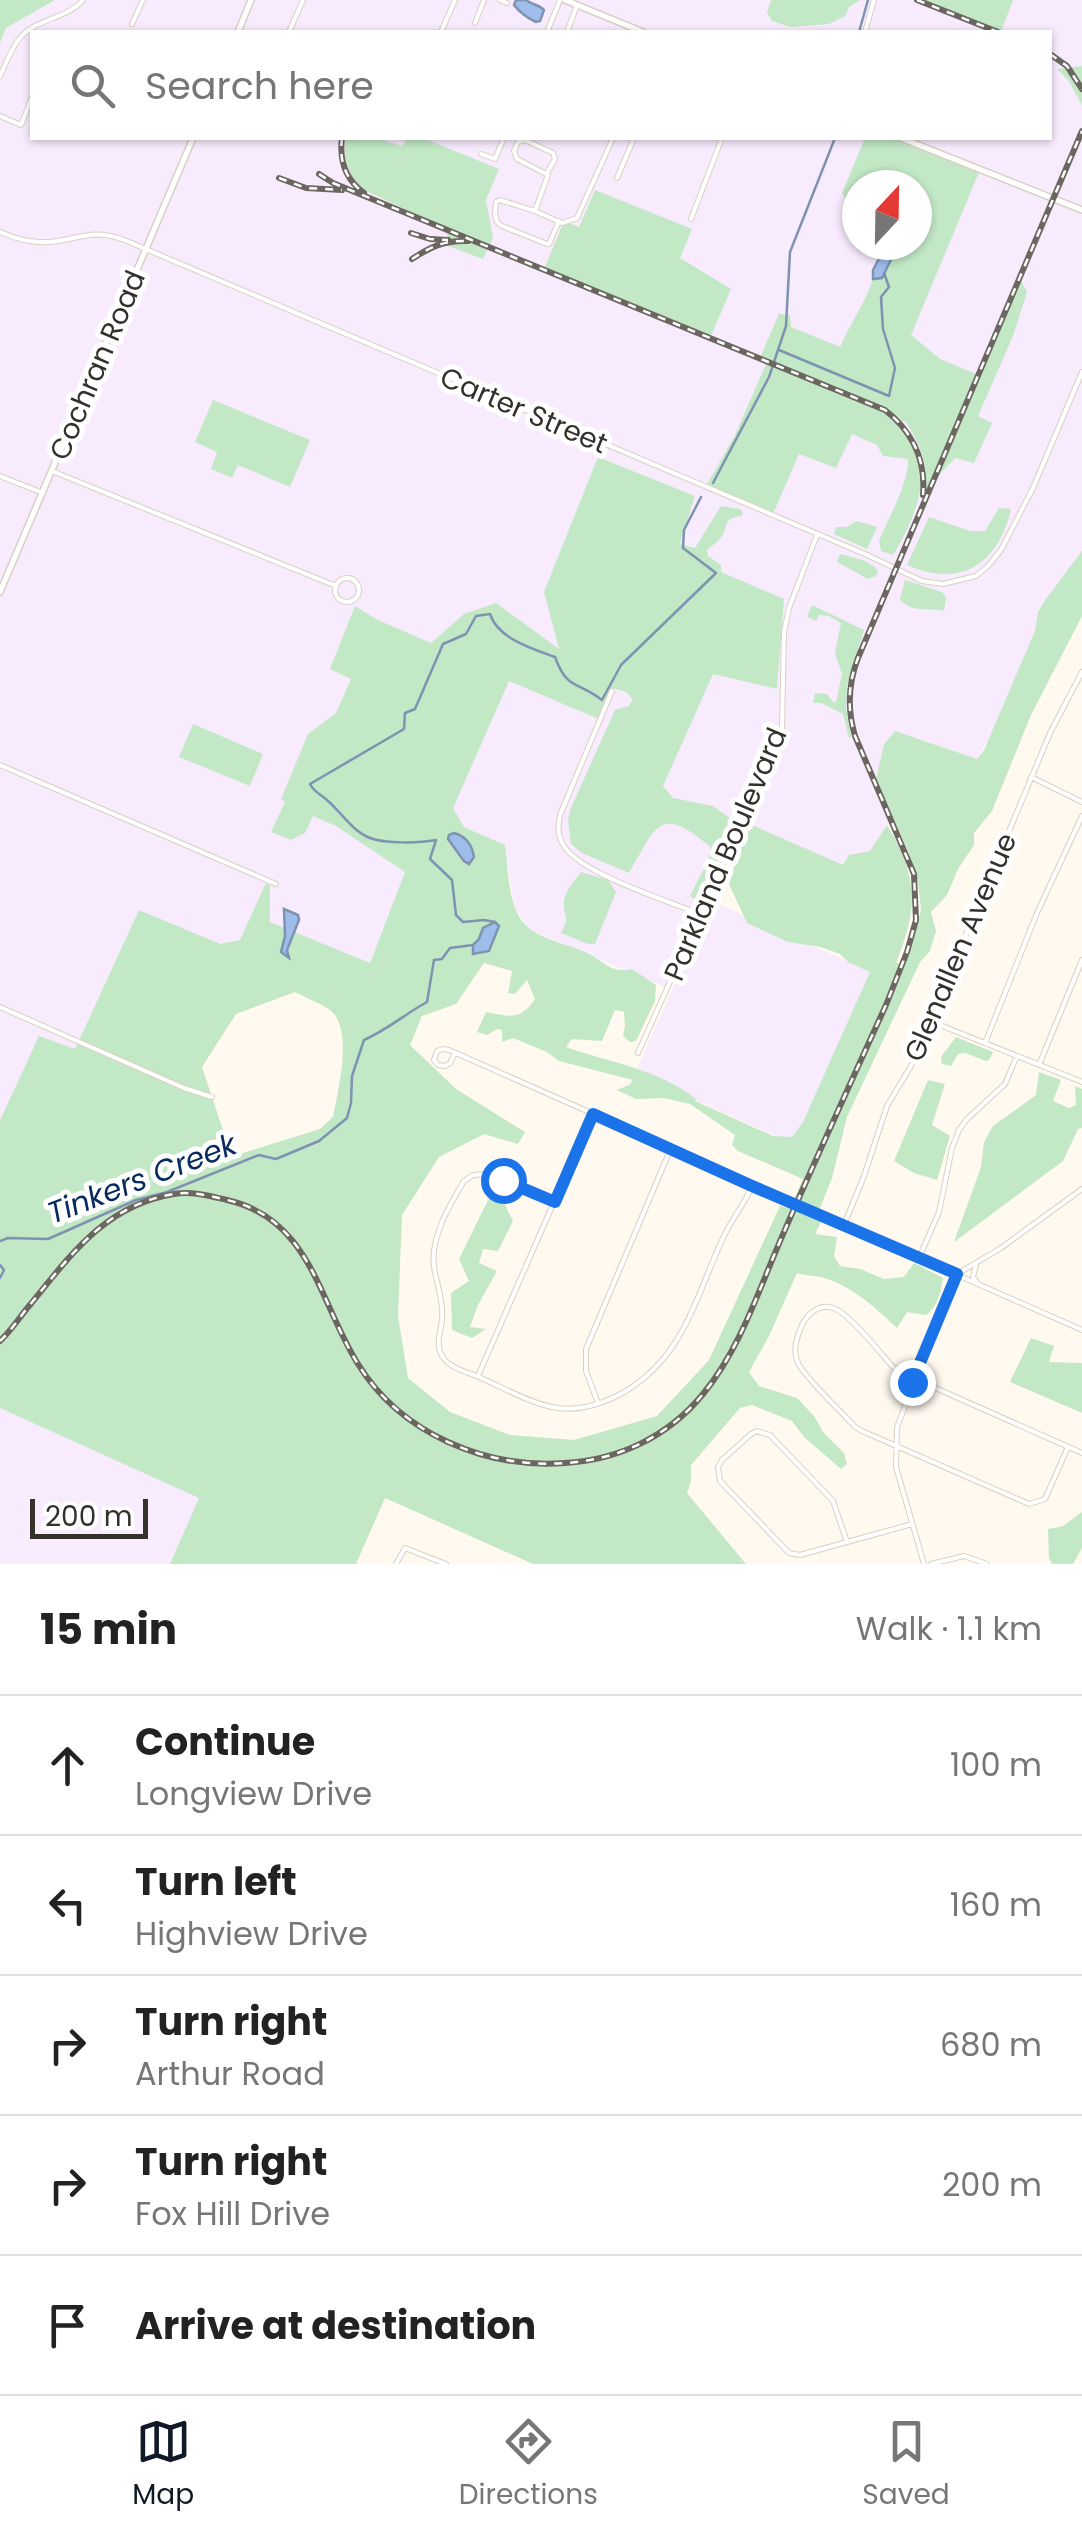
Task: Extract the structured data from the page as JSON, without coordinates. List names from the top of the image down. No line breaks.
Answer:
{"streets":{"street":["Cochran Road","Carter Street","Parkland Boulevard","Glenallen Avenue"]},"crossings":[["Cochran Road","Carter Street"],["Carter Street","Parkland Boulevard"]],"water":["Tinkers Creek"],"scale_bar":"200 m","north":"top","page":{"search":"Search here","scale":"200 m","heading":["15 min","Walk · 1.1 km"],"list":[["Continue","Longview Drive","100 m"],["Turn left","Highview Drive","160 m"],["Turn right","Arthur Road","680 m"],["Turn right","Fox Hill Drive","200 m"],"Arrive at destination"],"nav":["Map","Directions","Saved"]}}
